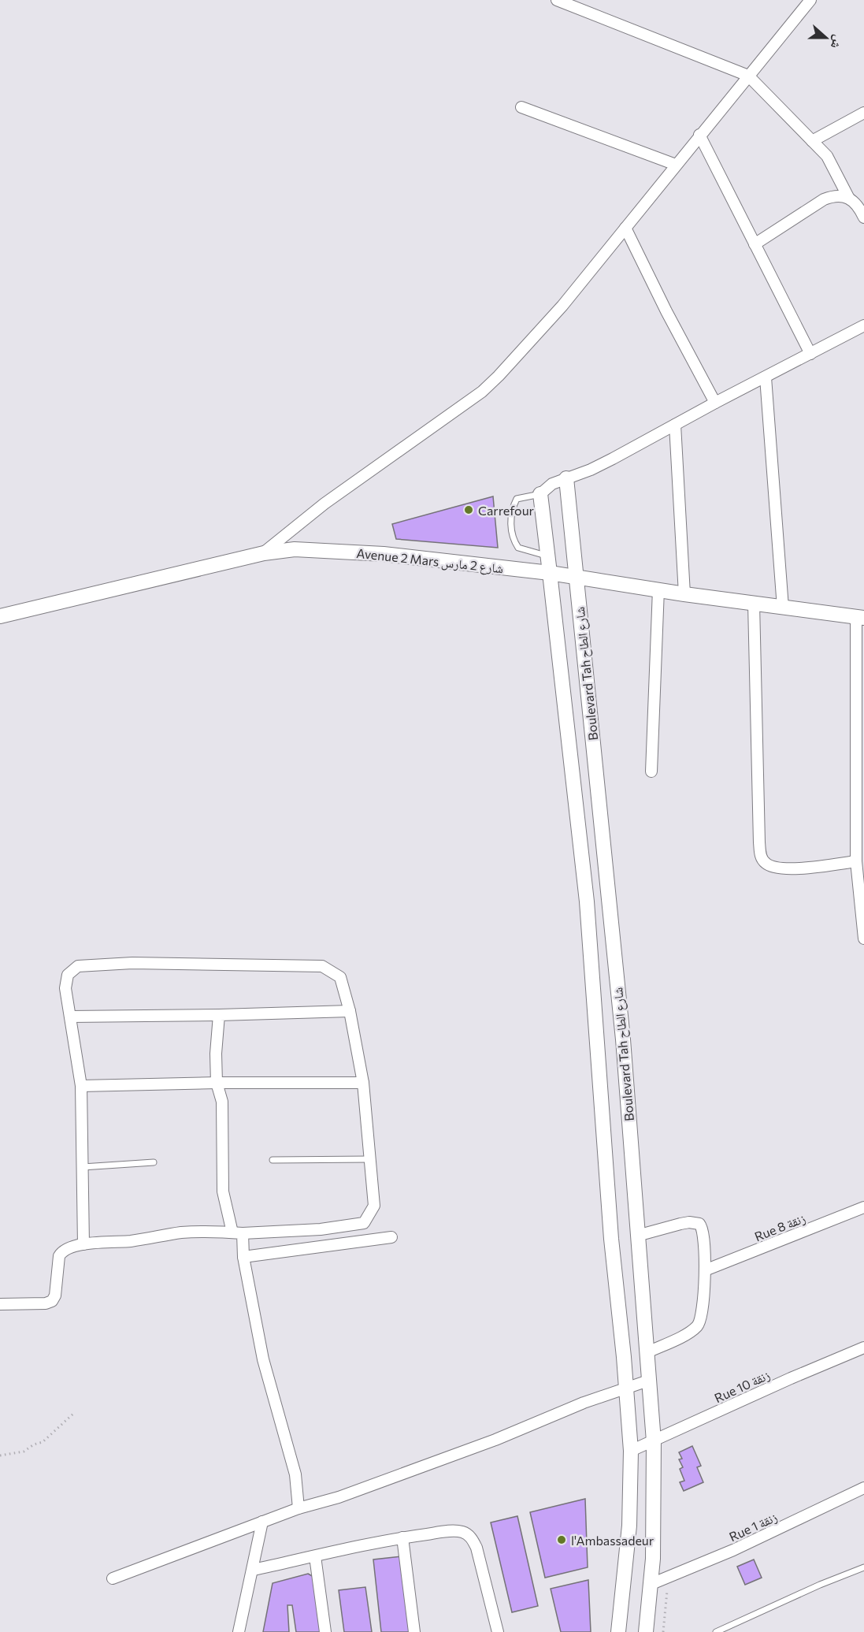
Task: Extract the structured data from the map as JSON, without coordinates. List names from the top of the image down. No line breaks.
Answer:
{"streets":{"street":["Avenue 2 Mars شارع 2 مارس","Boulevard Tah شارع الطاح","Rue 8 زنقة","Rue 10 زنقة","Rue 1 زنقة"]},"crossings":[["Avenue 2 Mars شارع 2 مارس","Boulevard Tah شارع الطاح"],["Boulevard Tah شارع الطاح","Rue 10 زنقة"],["Boulevard Tah شارع الطاح","Rue 1 زنقة"]],"places":["Carrefour","l'Ambassadeur"],"north":"right"}
